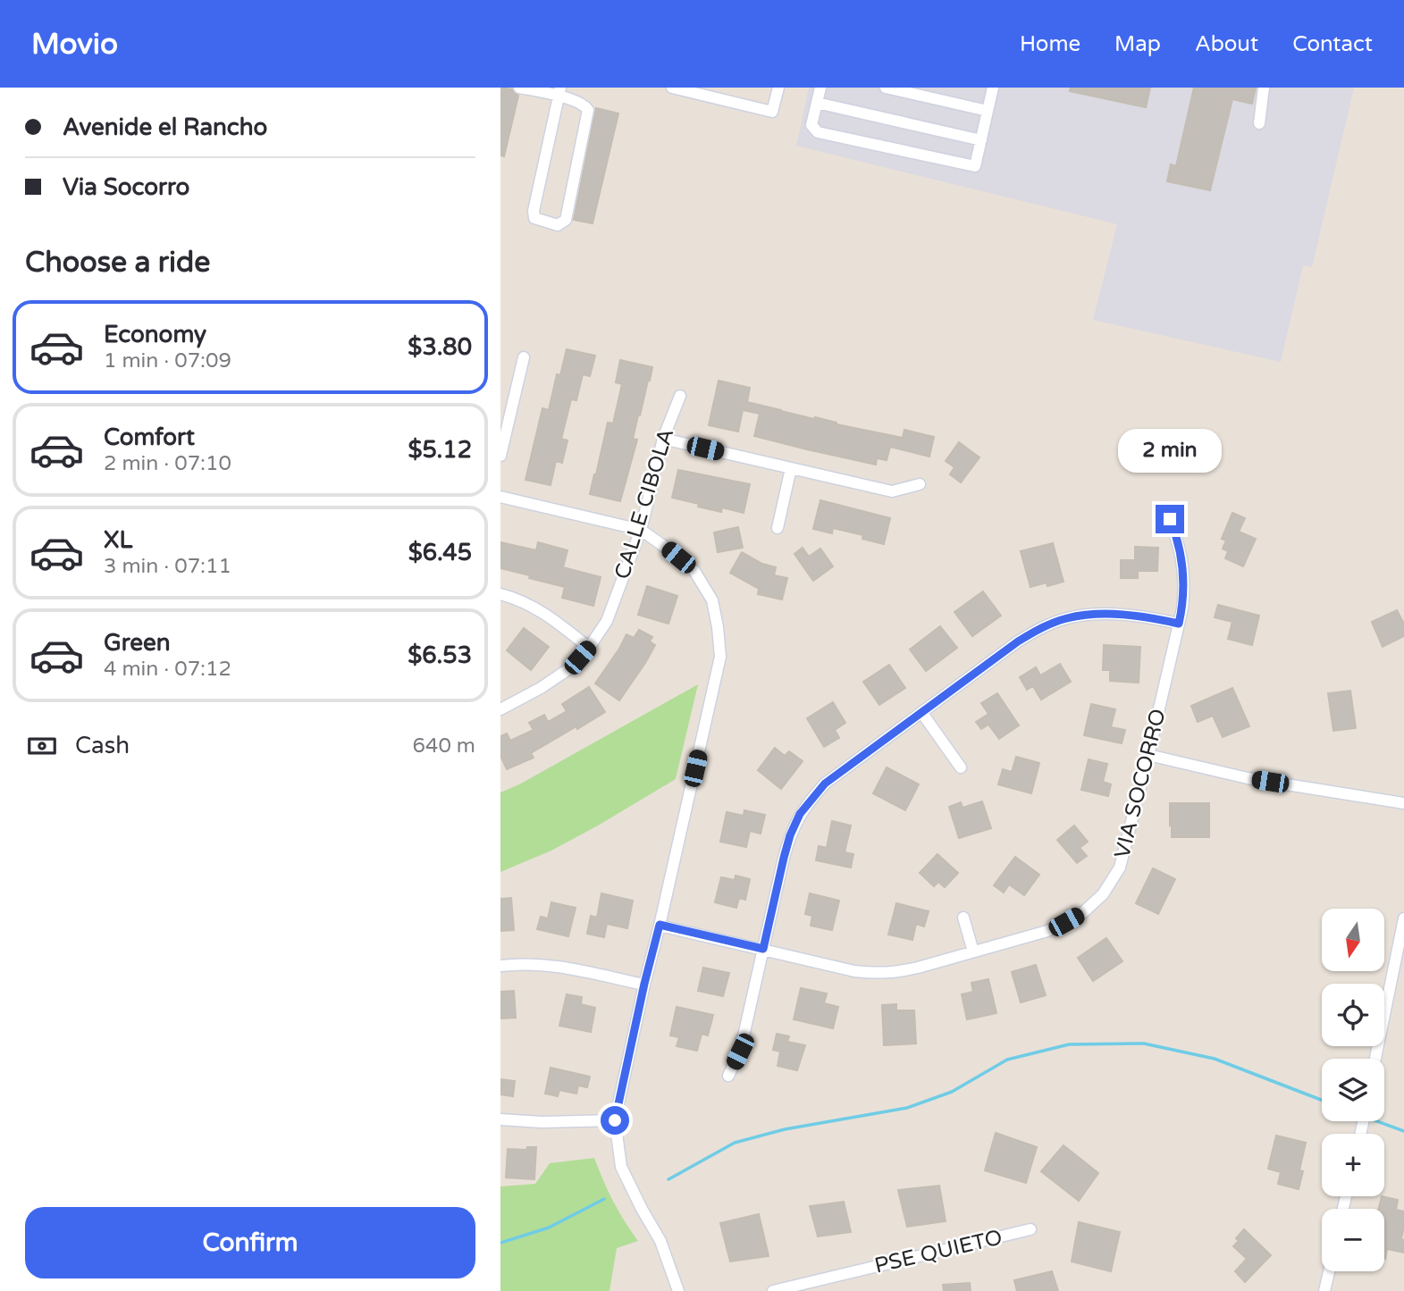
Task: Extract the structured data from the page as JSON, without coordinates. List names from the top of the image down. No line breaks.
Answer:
{"streets":{"street":["CALLE CIBOLA","VIA SOCORRO","PSE QUIETO"]},"north":"bottom","page":{"header":"Movio","nav":["Home","Map","About","Contact"],"banner":["Avenide el Rancho","Via Socorro"],"heading":"Choose a ride","list":[{"name":"Economy","note":"1 min · 07:09","value":"$3.80"},{"name":"Comfort","note":"2 min · 07:10","value":"$5.12"},{"name":"XL","note":"3 min · 07:11","value":"$6.45"},{"name":"Green","note":"4 min · 07:12","value":"$6.53"}],"bubble":"2 min","pay":["Cash","640 m"],"map_buttons":["+","−"],"buttons":"Confirm"}}
